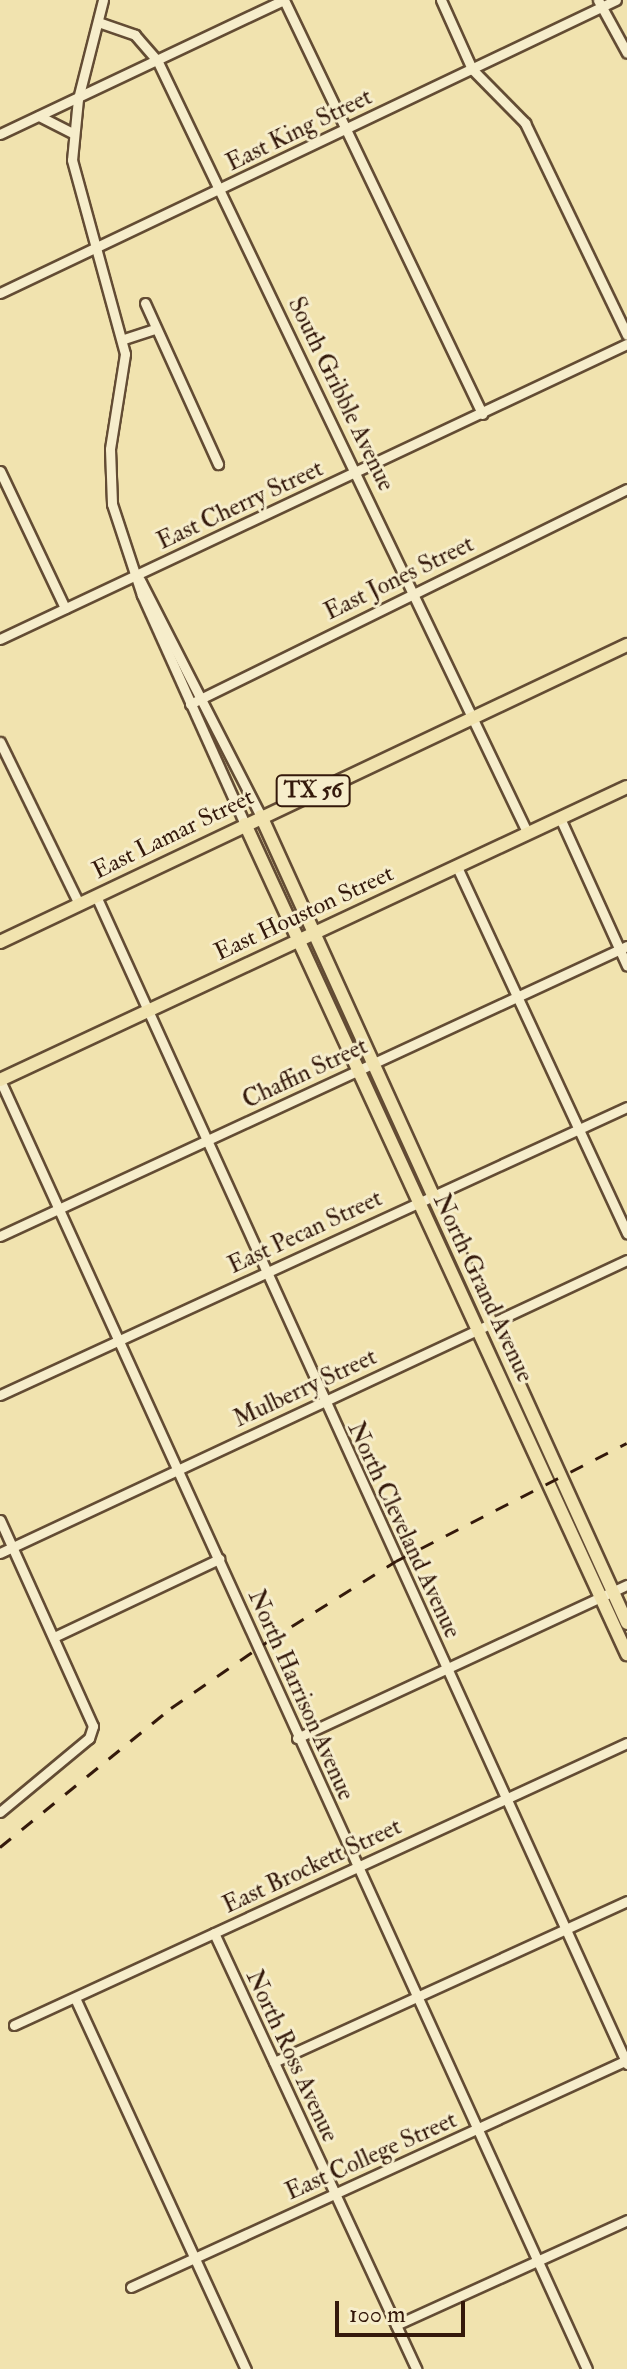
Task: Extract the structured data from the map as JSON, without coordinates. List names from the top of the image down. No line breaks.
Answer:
{"streets":{"main road":["TX 56","East Lamar Street","East Houston Street","North Grand Avenue"],"street":["East King Street","South Gribble Avenue","East Cherry Street","East Jones Street","Chaffin Street","East Pecan Street","Mulberry Street","North Cleveland Avenue","North Harrison Avenue","East Brockett Street","North Ross Avenue","East College Street"]},"crossings":[["East King Street","South Gribble Avenue"],["South Gribble Avenue","East Cherry Street"],["South Gribble Avenue","East Jones Street"],["South Gribble Avenue","East Lamar Street"],["South Gribble Avenue","East Houston Street"],["East Lamar Street","North Grand Avenue"],["East Lamar Street","North Cleveland Avenue"],["East Houston Street","North Grand Avenue"],["East Houston Street","North Cleveland Avenue"],["East Houston Street","North Harrison Avenue"],["Chaffin Street","North Grand Avenue"],["Chaffin Street","North Cleveland Avenue"],["Chaffin Street","North Harrison Avenue"],["East Pecan Street","North Grand Avenue"],["East Pecan Street","North Cleveland Avenue"],["East Pecan Street","North Harrison Avenue"],["North Grand Avenue","Mulberry Street"],["Mulberry Street","North Cleveland Avenue"],["Mulberry Street","North Harrison Avenue"],["North Cleveland Avenue","East Brockett Street"],["North Cleveland Avenue","East College Street"],["North Harrison Avenue","East Brockett Street"],["North Harrison Avenue","East College Street"],["East Brockett Street","North Ross Avenue"],["North Ross Avenue","East College Street"]],"scale_bar":"100 m"}
